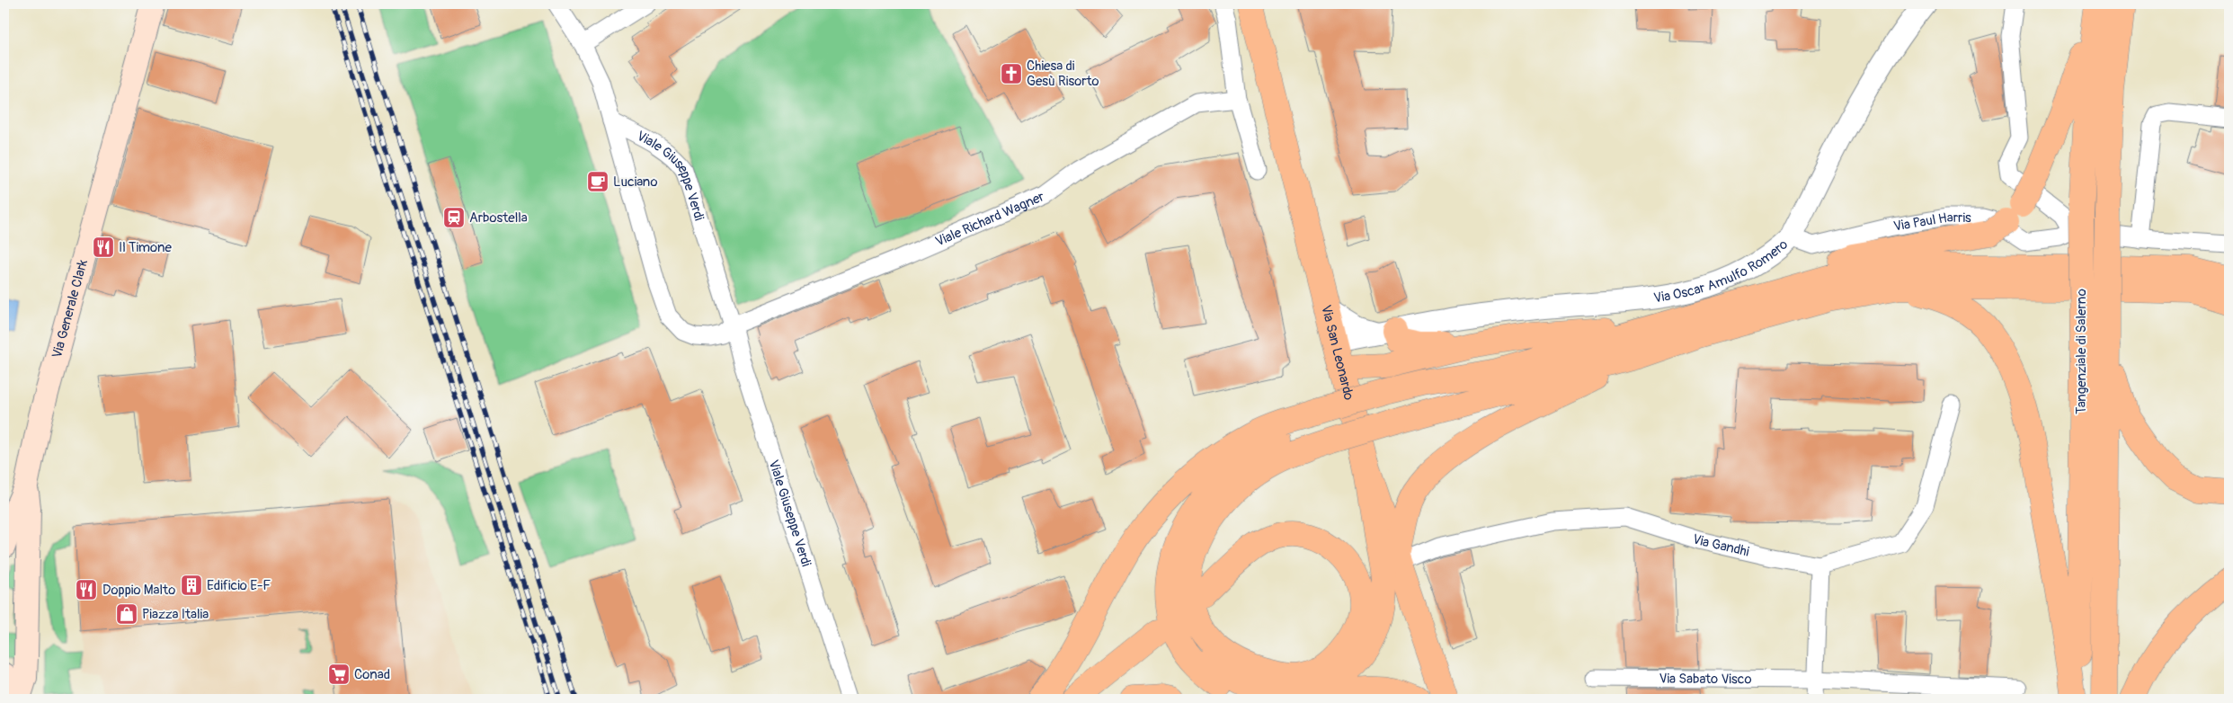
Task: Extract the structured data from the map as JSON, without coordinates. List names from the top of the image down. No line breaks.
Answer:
{"streets":{"main road":["Via Generale Clark","Via San Leonardo","Tangenziale di Salerno"],"street":["Viale Giuseppe Verdi","Viale Richard Wagner","Via Paul Harris","Via Oscar Amulfo Romero","Via Gandhi","Via Sabato Visco"]},"crossings":[["Viale Giuseppe Verdi","Viale Richard Wagner"],["Via Paul Harris","Via Oscar Amulfo Romero"],["Via Paul Harris","Tangenziale di Salerno"],["Via Oscar Amulfo Romero","Via San Leonardo"],["Via San Leonardo","Via Gandhi"]],"places":{"church":["Chiesa di Gesù Risorto"],"cafe":["Luciano"],"station":["Arbostella"],"restaurant":["Il Timone","Doppio Malto"],"building":["Edificio E-F"],"shop":["Piazza Italia"],"supermarket":["Conad"]}}
